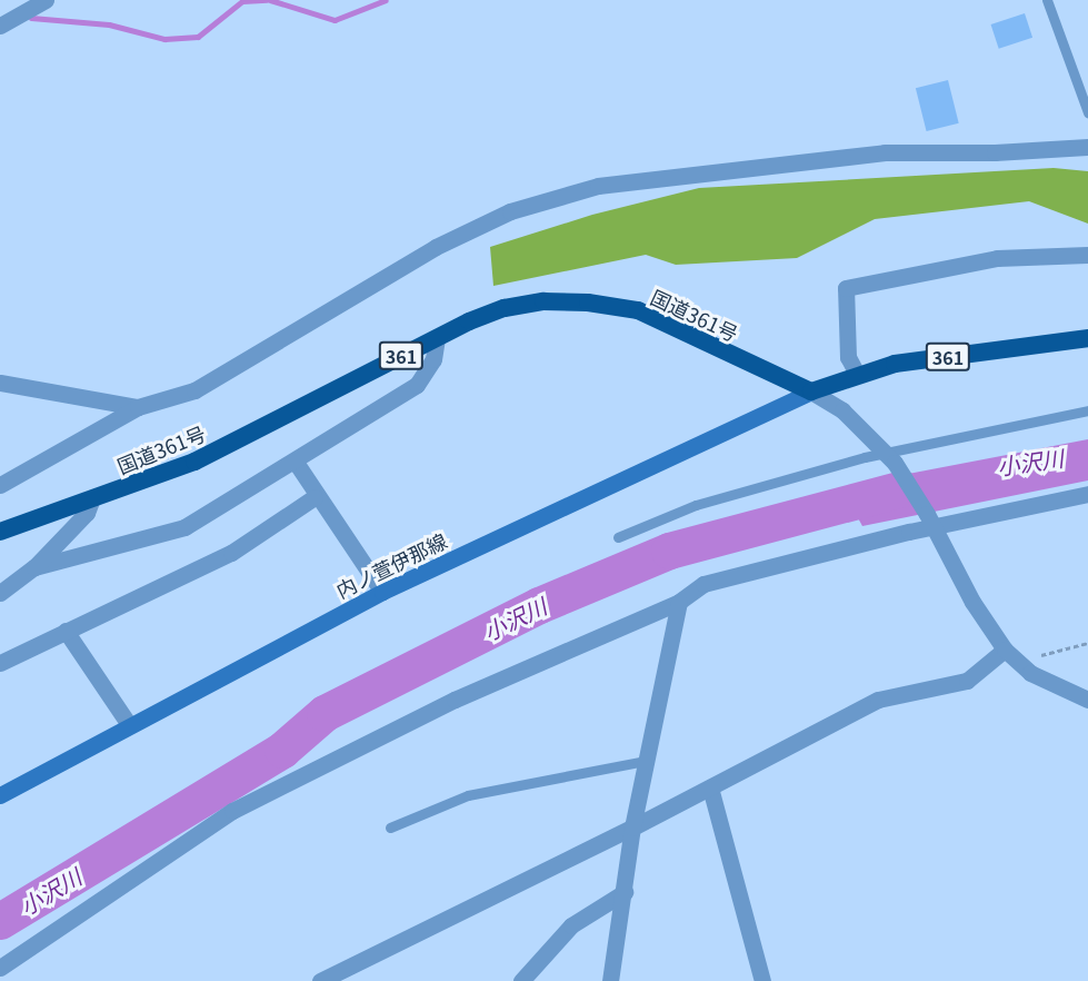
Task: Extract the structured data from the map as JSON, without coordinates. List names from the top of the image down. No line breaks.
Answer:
{"streets":{"highway":["国道361号","361"],"main road":["内ノ萱伊那線"]},"crossings":[["国道361号","361"],["国道361号","内ノ萱伊那線"],["361","内ノ萱伊那線"]],"water":["小沢川"]}
